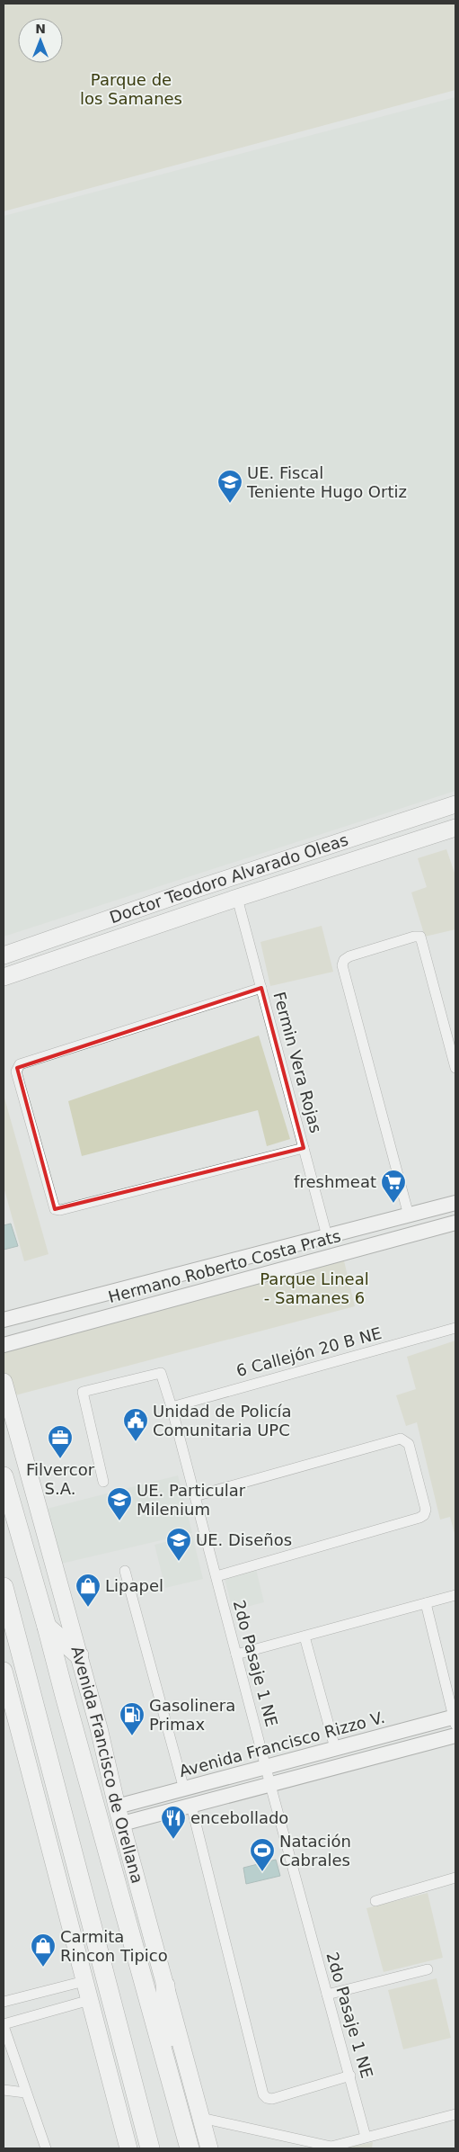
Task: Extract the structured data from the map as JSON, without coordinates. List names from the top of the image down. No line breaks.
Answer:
{"streets":{"highway":["Avenida Francisco de Orellana"],"main road":["Doctor Teodoro Alvarado Oleas"],"street":["Fermin Vera Rojas","Hermano Roberto Costa Prats","6 Callejón 20 B NE","2do Pasaje 1 NE","Avenida Francisco Rizzo V."]},"crossings":[["Doctor Teodoro Alvarado Oleas","Fermin Vera Rojas"],["Fermin Vera Rojas","Hermano Roberto Costa Prats"],["6 Callejón 20 B NE","2do Pasaje 1 NE"],["2do Pasaje 1 NE","Avenida Francisco Rizzo V."],["Avenida Francisco Rizzo V.","Avenida Francisco de Orellana"]],"parks":["Parque de los Samanes","Parque Lineal - Samanes 6"],"places":{"school or university":["UE. Fiscal Teniente Hugo Ortiz","UE. Particular Milenium","UE. Diseños"],"supermarket":["freshmeat"],"public building":["Unidad de Policía Comunitaria UPC"],"office":["Filvercor S.A."],"shop":["Lipapel","Carmita Rincon Tipico"],"fuel station":["Gasolinera Primax"],"restaurant":["encebollado"],"sports":["Natación Cabrales"]},"north":"top"}
